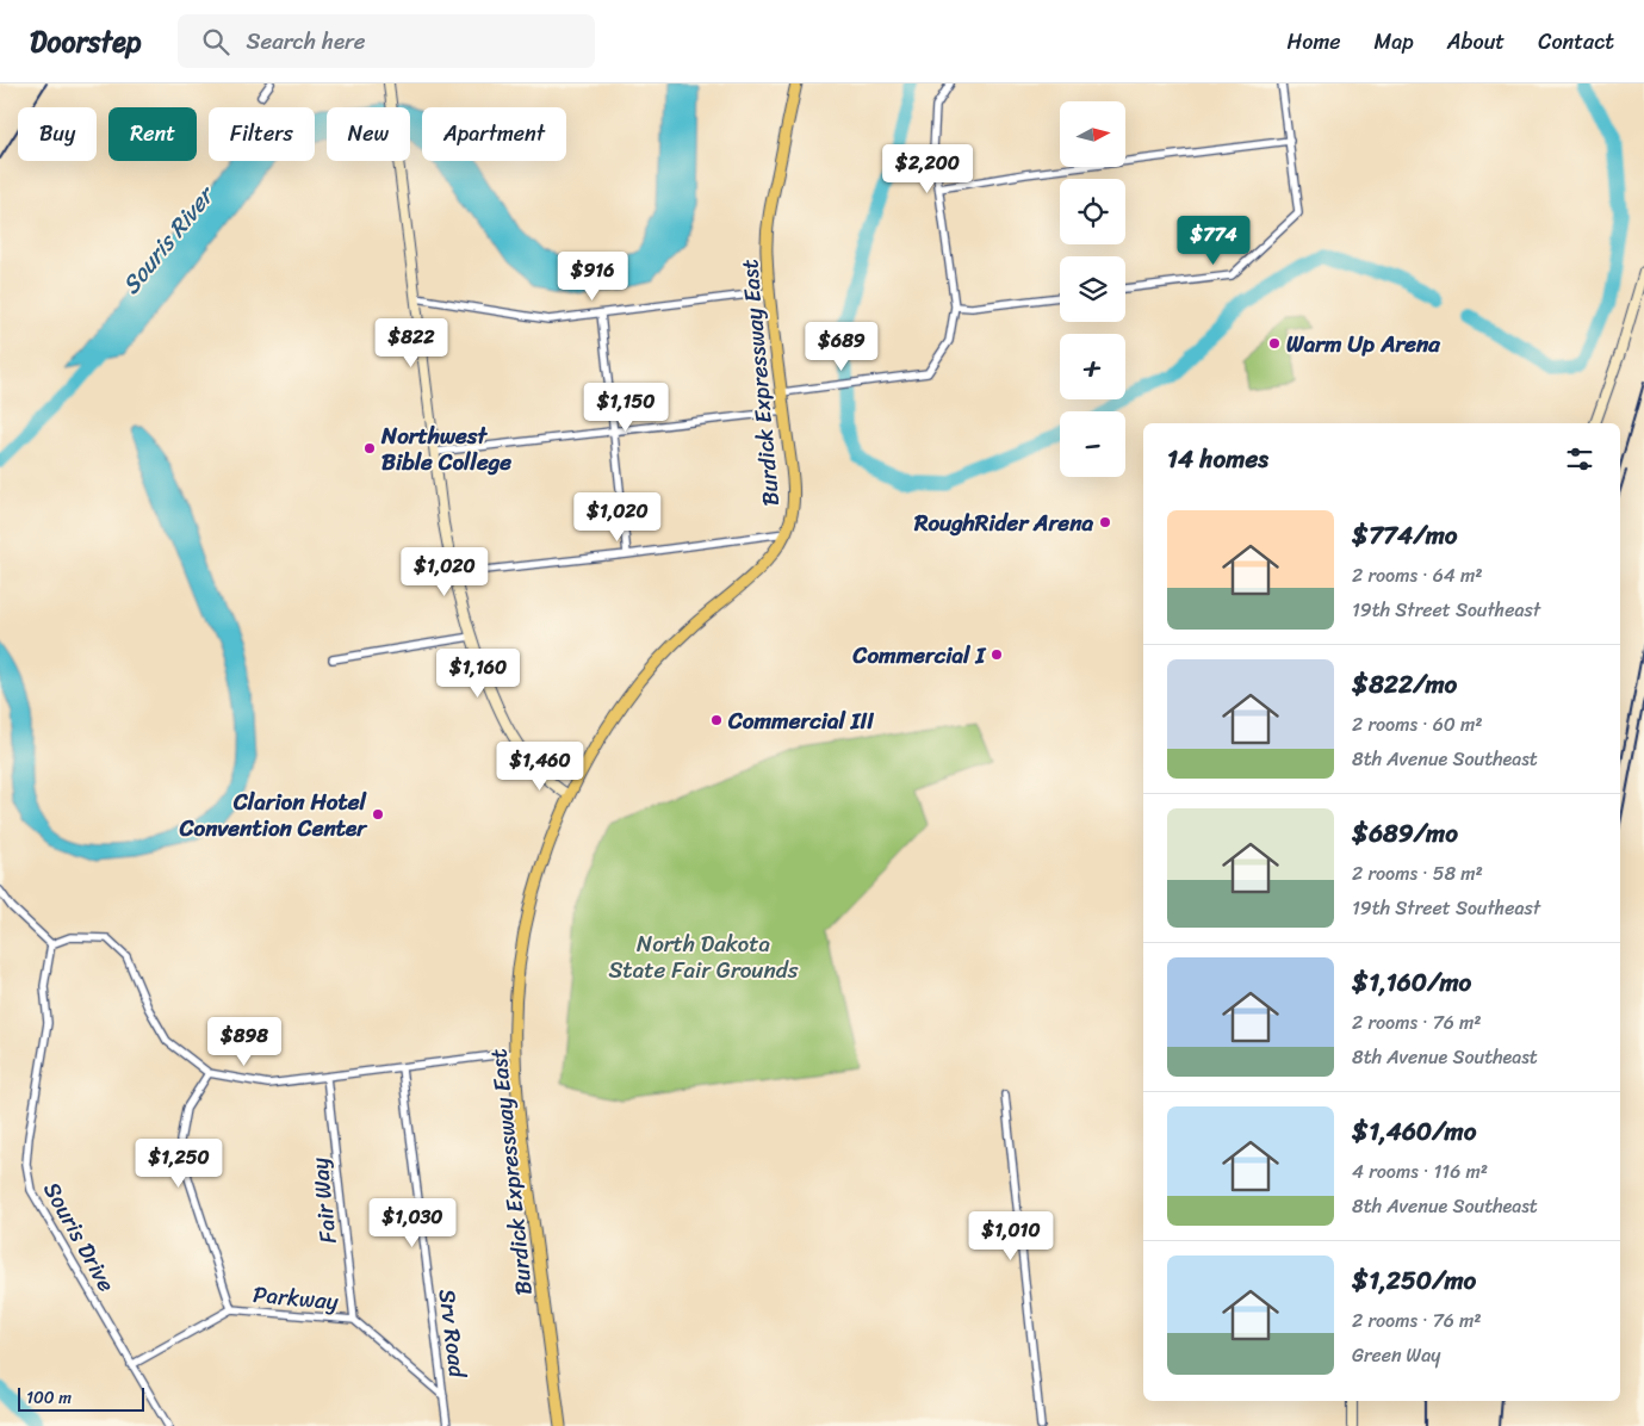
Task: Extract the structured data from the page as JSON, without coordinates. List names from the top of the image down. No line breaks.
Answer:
{"streets":{"main road":["Burdick Expressway East"],"street":["Fair Way","Souris Drive","Parkway","Srv Road"]},"crossings":[["Fair Way","Parkway"],["Souris Drive","Parkway"],["Parkway","Srv Road"]],"water":["Souris River"],"parks":["North Dakota State Fair Grounds"],"places":["Warm Up Arena","Northwest Bible College","RoughRider Arena","Commercial I","Commercial III","Clarion Hotel Convention Center"],"scale_bar":"100 m","north":"right","page":{"header":"Doorstep","search":"Search here","nav":["Home","Map","About","Contact"],"map_buttons":["+","−"],"chip":["Buy","Rent","Filters","New","Apartment"],"price":["$2,200","$774","$916","$822","$689","$1,150","$1,020","$1,020","$1,160","$1,460","$898","$1,250","$1,030","$1,010"],"heading":"14 homes","list":[{"name":"$774/mo","note":"2 rooms · 64 m² · 19th Street Southeast"},{"name":"$822/mo","note":"2 rooms · 60 m² · 8th Avenue Southeast"},{"name":"$689/mo","note":"2 rooms · 58 m² · 19th Street Southeast"},{"name":"$1,160/mo","note":"2 rooms · 76 m² · 8th Avenue Southeast"},{"name":"$1,460/mo","note":"4 rooms · 116 m² · 8th Avenue Southeast"},{"name":"$1,250/mo","note":"2 rooms · 76 m² · Green Way"}],"scale":"100 m"}}
